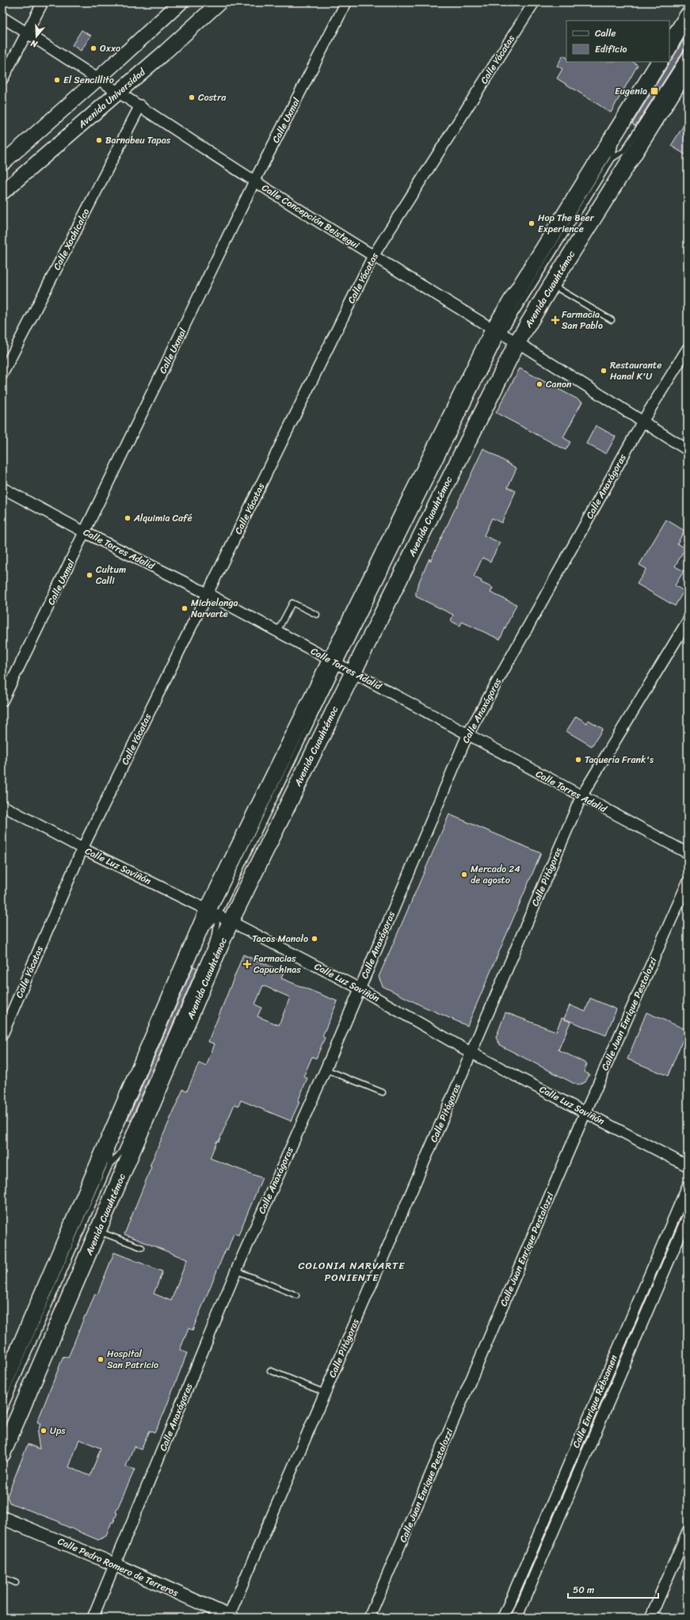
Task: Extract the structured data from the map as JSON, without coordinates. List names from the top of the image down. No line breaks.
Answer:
{"streets":{"main road":["Avenida Universidad","Avenida Cuauhtémoc"],"street":["Calle Yácatas","Calle Uxmal","Calle Concepción Beistegui","Calle Xochicalco","Calle Anaxágoras","Calle Torres Adalid","Calle Luz Saviñón","Calle Pitágoras","Calle Juan Enrique Pestalozzi","Calle Enrique Rébsamen","Calle Pedro Romero de Terreros"]},"crossings":[["Calle Yácatas","Calle Concepción Beistegui"],["Calle Yácatas","Calle Torres Adalid"],["Calle Yácatas","Calle Luz Saviñón"],["Avenida Universidad","Calle Concepción Beistegui"],["Calle Uxmal","Calle Concepción Beistegui"],["Calle Uxmal","Calle Torres Adalid"],["Calle Concepción Beistegui","Calle Xochicalco"],["Calle Concepción Beistegui","Avenida Cuauhtémoc"],["Calle Concepción Beistegui","Calle Anaxágoras"],["Avenida Cuauhtémoc","Calle Torres Adalid"],["Avenida Cuauhtémoc","Calle Luz Saviñón"],["Calle Anaxágoras","Calle Torres Adalid"],["Calle Anaxágoras","Calle Luz Saviñón"],["Calle Anaxágoras","Calle Pedro Romero de Terreros"],["Calle Torres Adalid","Calle Pitágoras"],["Calle Luz Saviñón","Calle Pitágoras"],["Calle Luz Saviñón","Calle Juan Enrique Pestalozzi"],["Calle Pitágoras","Calle Pedro Romero de Terreros"]],"districts":["COLONIA NARVARTE PONIENTE"],"places":{"other":["Oxxo","El Sencillito","Costra","Barnabeu Tapas","Hop The Beer Experience","Restaurante Hanal K'U","Canon","Alquimia Café","Cultum Calli","Michelanga Narvarte","Taquería Frank's","Mercado 24 de agosto","Tacos Manolo","Hospital San Patricio","Ups"],"transit":["Eugenia"],"health":["Farmacia San Pablo","Farmacias Capuchinas"]},"legend":["Calle","Edificio"],"scale_bar":"50 m","north":"bottom"}
